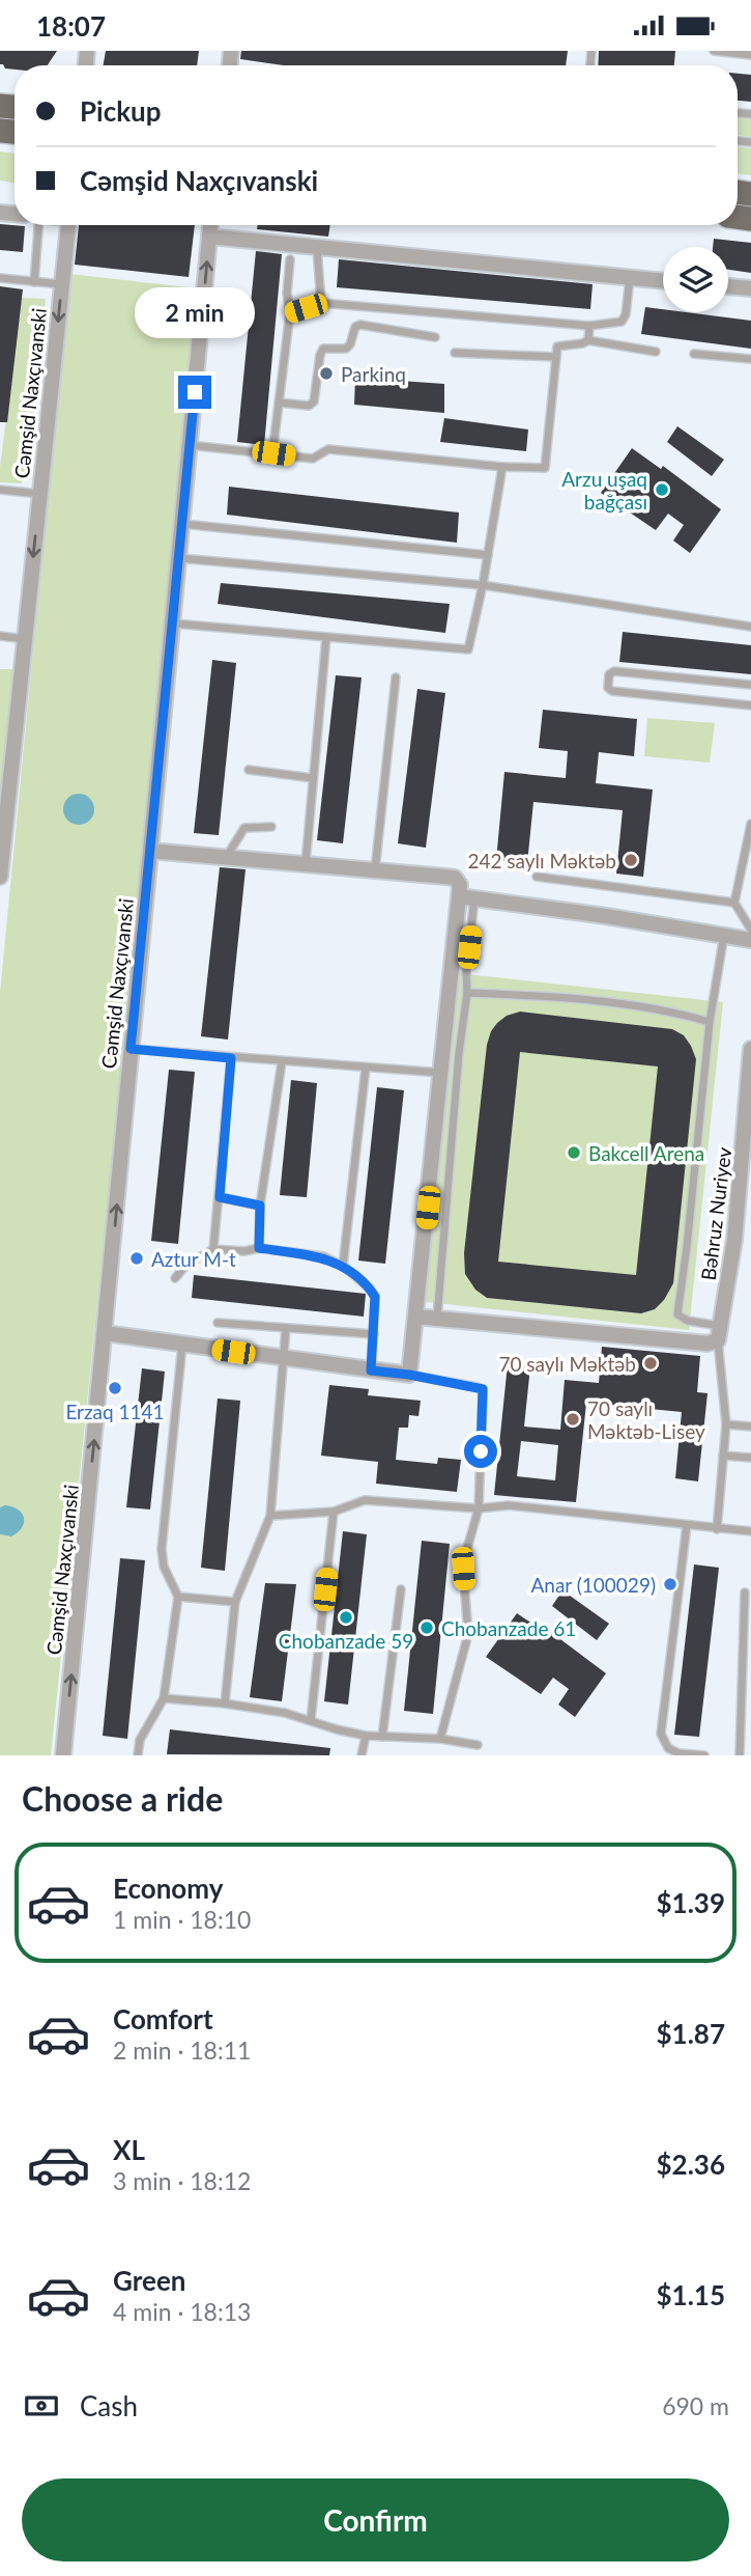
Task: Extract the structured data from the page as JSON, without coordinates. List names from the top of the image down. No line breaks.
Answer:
{"streets":{"street":["Cəmşid Naxçıvanski","Bəhruz Nuriyev"]},"places":["Parkinq","Arzu uşaq bağçası","242 saylı Məktəb","Bakcell Arena","Aztur M-t","70 saylı Məktəb","Erzaq 1141","70 saylı Məktəb-Lisey","Anar (100029)","Chobanzade 59","Chobanzade 61"],"page":{"status":"18:07","banner":["Pickup","Cəmşid Naxçıvanski"],"bubble":"2 min","heading":"Choose a ride","list":[{"name":"Economy","note":"1 min · 18:10","value":"$1.39"},{"name":"Comfort","note":"2 min · 18:11","value":"$1.87"},{"name":"XL","note":"3 min · 18:12","value":"$2.36"},{"name":"Green","note":"4 min · 18:13","value":"$1.15"}],"pay":["Cash","690 m"],"buttons":"Confirm"}}
